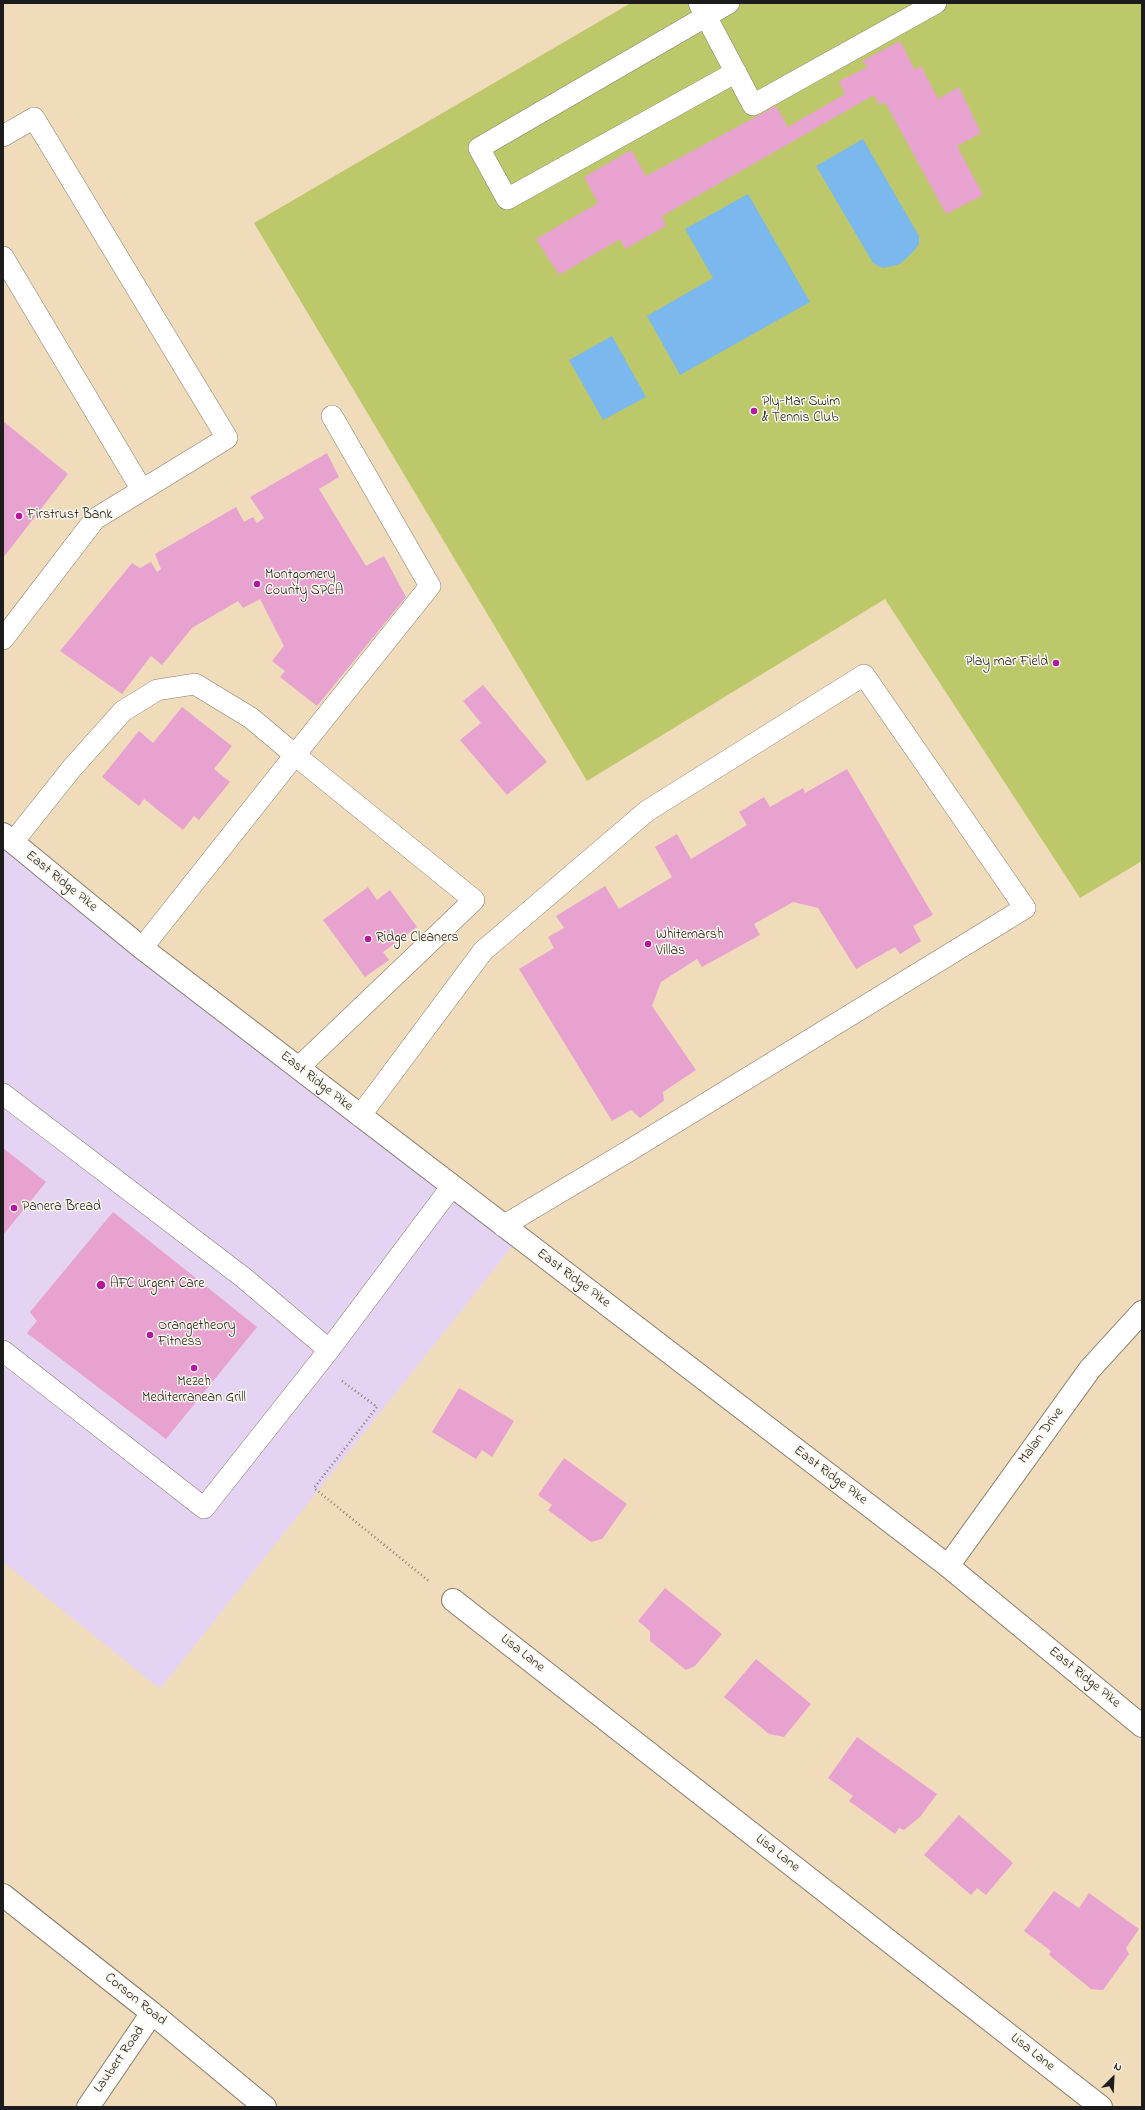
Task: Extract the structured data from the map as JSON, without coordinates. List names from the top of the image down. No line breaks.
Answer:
{"streets":{"street":["East Ridge Pike","Malan Drive","Lisa Lane","Corson Road","Laubert Road"]},"crossings":[["East Ridge Pike","Malan Drive"],["Corson Road","Laubert Road"]],"places":["Ply-Mar Swim & Tennis Club","Firstrust Bank","Montgomery County SPCA","Play mar Field","Ridge Cleaners","Whitemarsh Villas","Panera Bread","AFC Urgent Care","Orangetheory Fitness","Mezeh Mediterranean Grill"],"north":"top right"}
